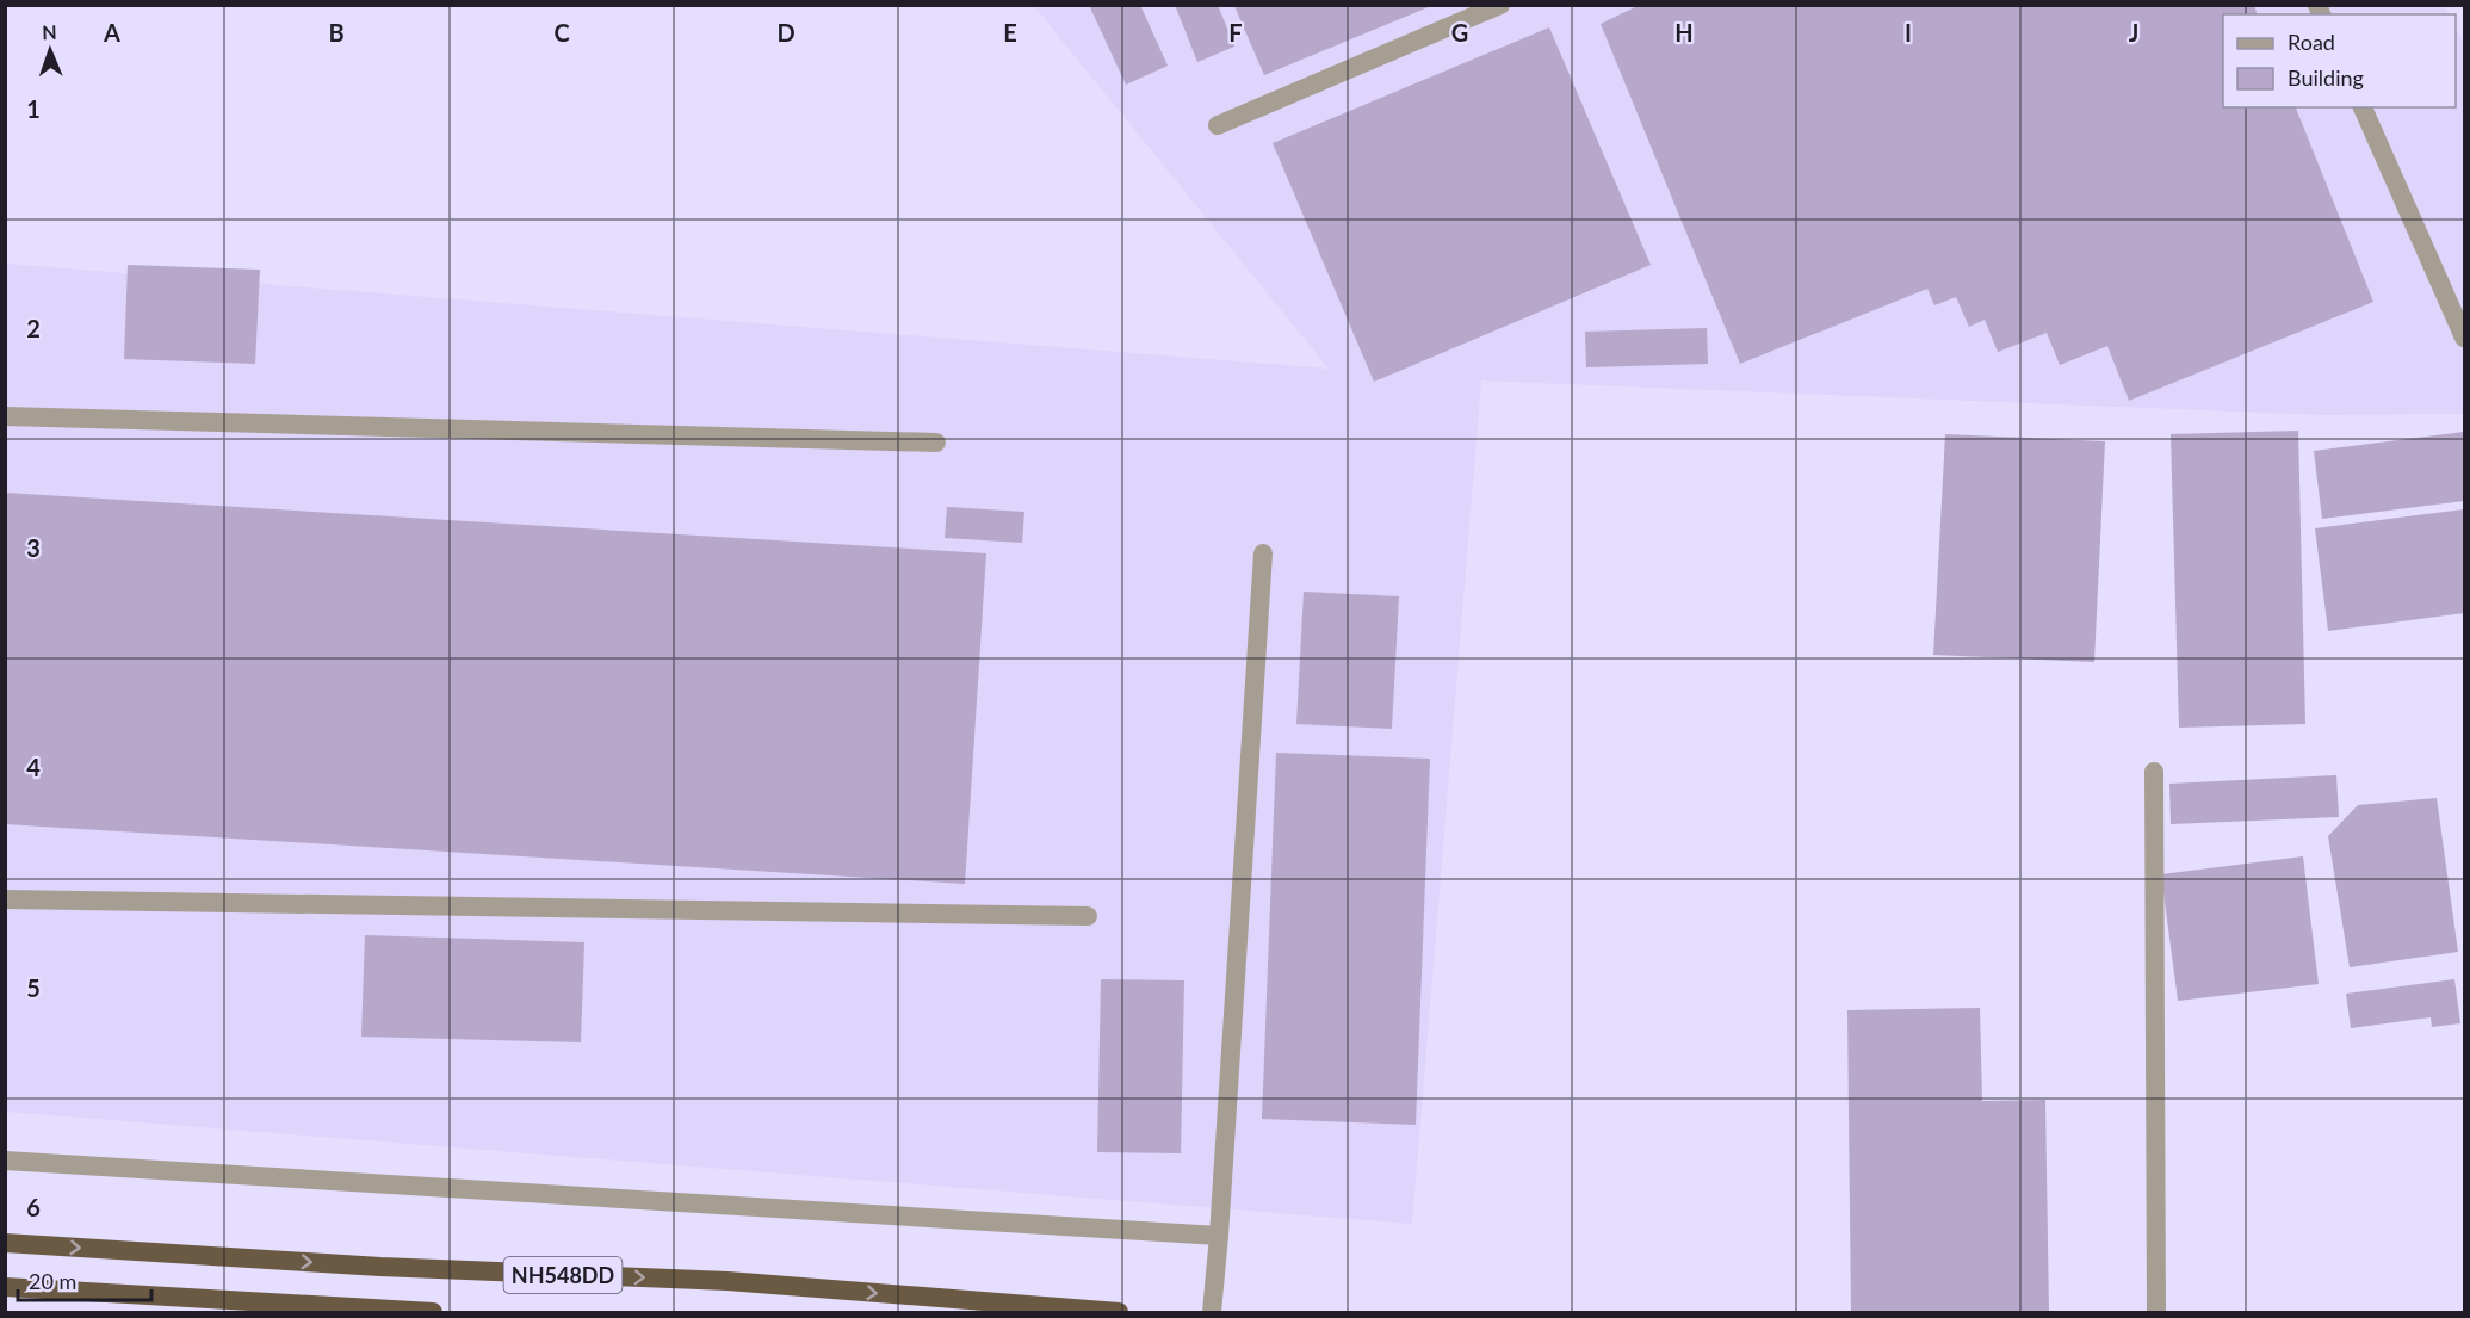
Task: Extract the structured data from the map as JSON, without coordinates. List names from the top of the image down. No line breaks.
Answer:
{"streets":{"highway":["NH548DD"]},"legend":["Road","Building"],"scale_bar":"20 m","north":"top","grid":{"columns":["A","B","C","D","E","F","G","H","I","J"],"rows":["1","2","3","4","5","6"]}}
